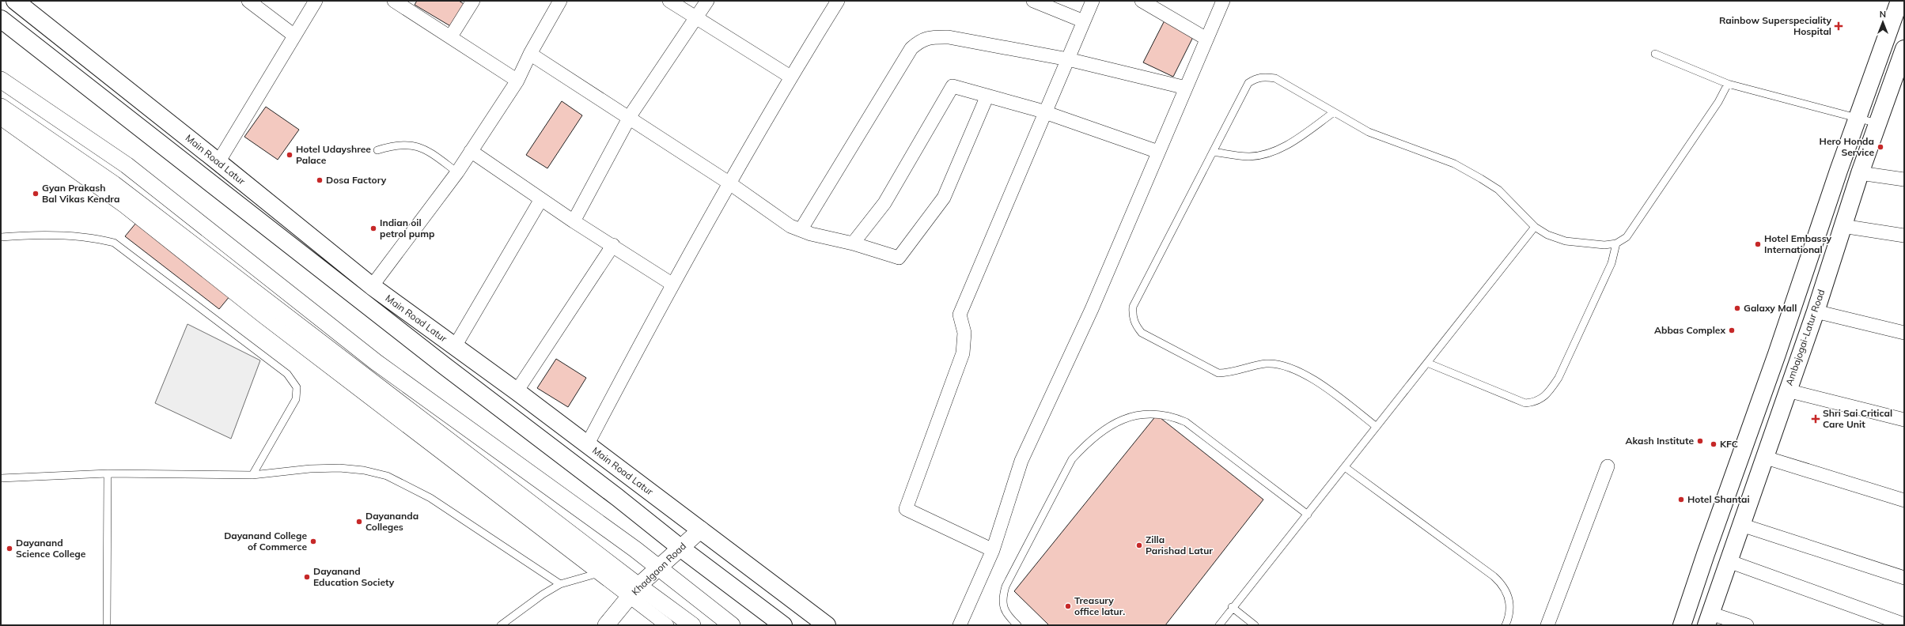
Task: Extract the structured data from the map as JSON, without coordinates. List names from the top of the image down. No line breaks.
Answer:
{"streets":{"main road":["Main Road Latur","Ambajogai-Latur Road"],"street":["Khadgaon Road"]},"crossings":[["Main Road Latur","Khadgaon Road"]],"places":{"health":["Rainbow Superspeciality Hospital","Shri Sai Critical Care Unit"],"other":["Hero Honda Service","Hotel Udayshree Palace","Dosa Factory","Gyan Prakash Bal Vikas Kendra","Indian oil petrol pump","Hotel Embassy International","Galaxy Mall","Abbas Complex","Akash Institute","KFC","Hotel Shantai","Dayananda Colleges","Dayanand College of Commerce","Zilla Parishad Latur","Dayanand Science College","Dayanand Education Society","Treasury office latur."]},"north":"top"}
